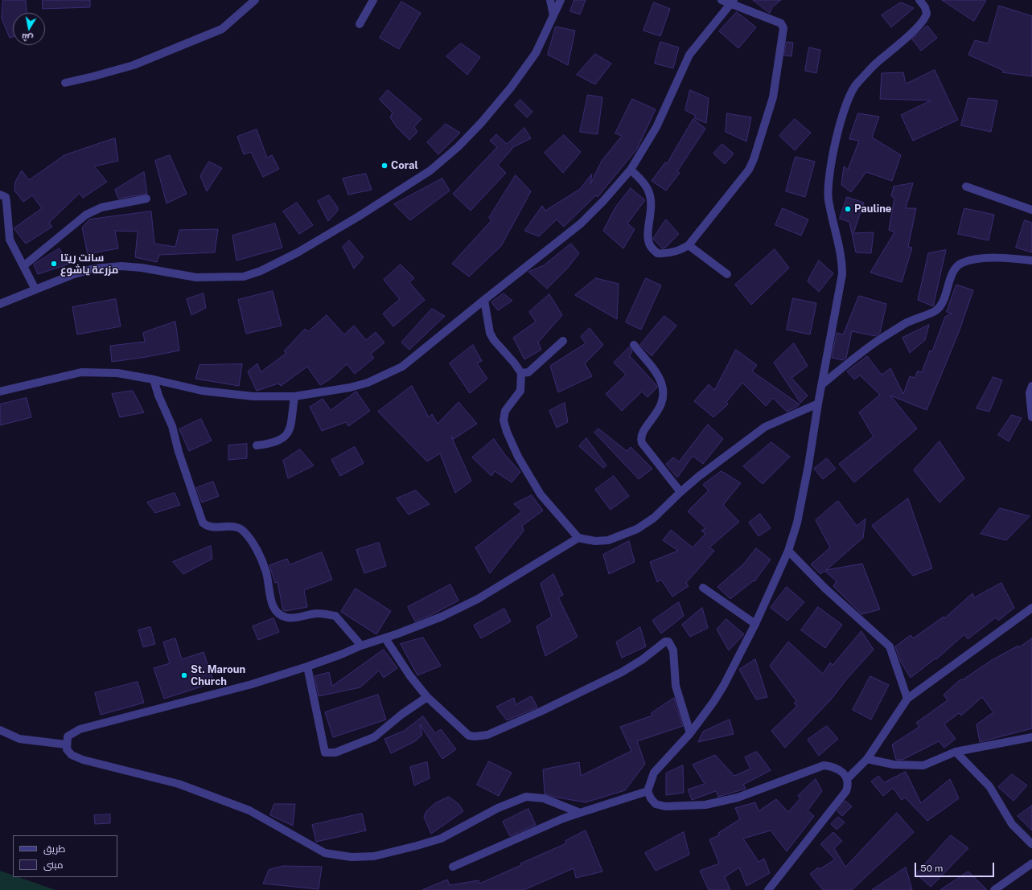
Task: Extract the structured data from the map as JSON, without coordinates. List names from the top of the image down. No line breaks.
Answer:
{"places":["Coral","Pauline","سانت ريتا مزرعة ياشوع","St. Maroun Church"],"legend":["طريق","مبنى"],"scale_bar":"50 m","north":"bottom"}
